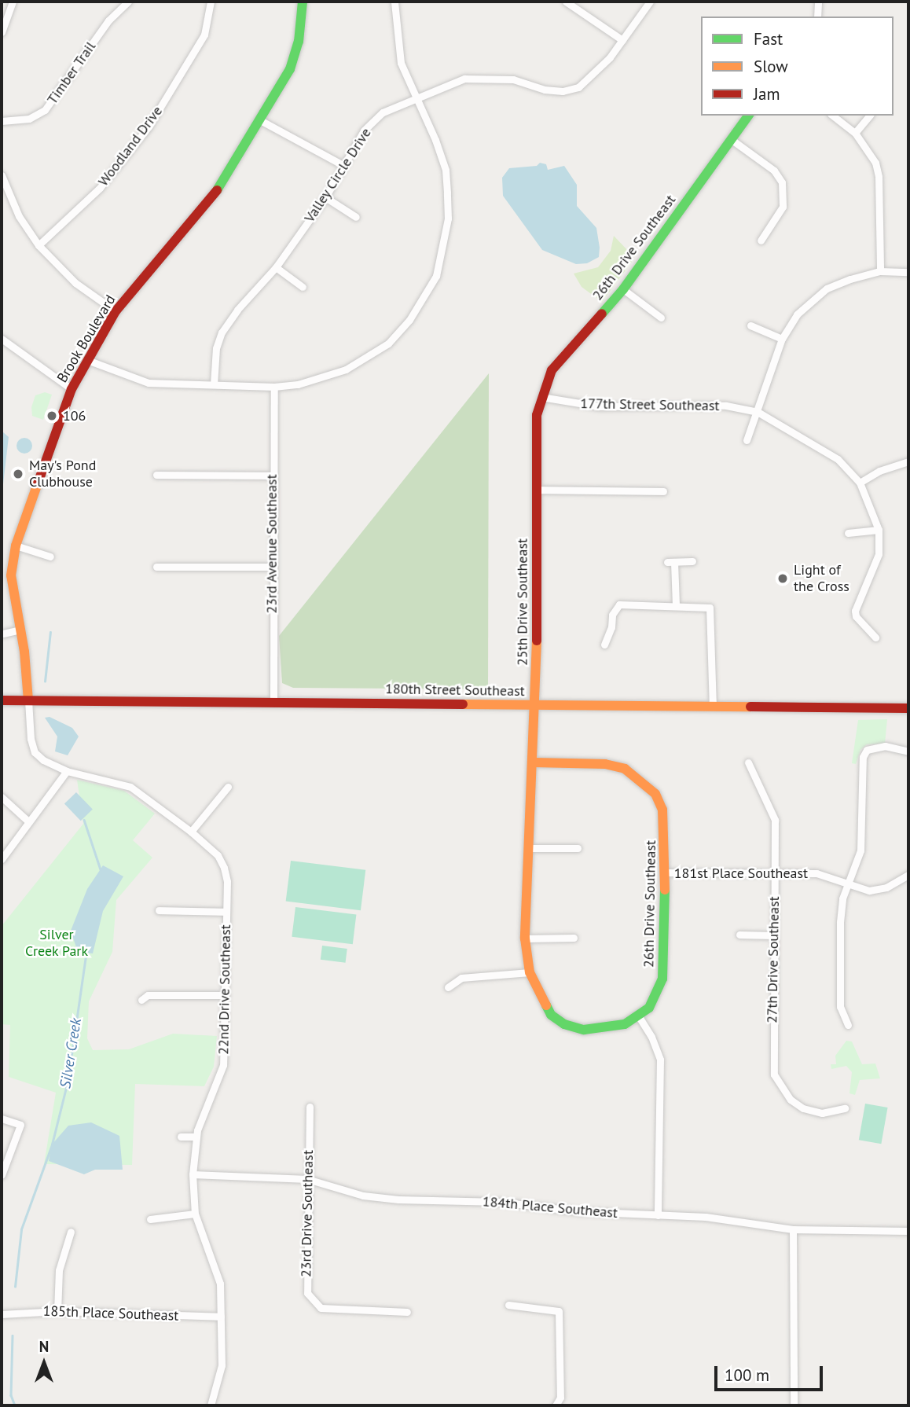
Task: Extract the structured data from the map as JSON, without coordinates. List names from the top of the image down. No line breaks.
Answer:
{"streets":{"street":["Timber Trail","Woodland Drive","Valley Circle Drive","26th Drive Southeast","Brook Boulevard","177th Street Southeast","23rd Avenue Southeast","25th Drive Southeast","180th Street Southeast","181st Place Southeast","27th Drive Southeast","22nd Drive Southeast","184th Place Southeast","23rd Drive Southeast","185th Place Southeast"]},"crossings":[["26th Drive Southeast","177th Street Southeast"],["26th Drive Southeast","25th Drive Southeast"],["26th Drive Southeast","181st Place Southeast"],["Brook Boulevard","180th Street Southeast"],["Brook Boulevard","22nd Drive Southeast"],["177th Street Southeast","25th Drive Southeast"],["23rd Avenue Southeast","180th Street Southeast"],["25th Drive Southeast","180th Street Southeast"],["180th Street Southeast","22nd Drive Southeast"],["181st Place Southeast","27th Drive Southeast"],["22nd Drive Southeast","184th Place Southeast"],["22nd Drive Southeast","185th Place Southeast"],["184th Place Southeast","23rd Drive Southeast"]],"water":["Silver Creek"],"parks":["Silver Creek Park"],"places":["106","May's Pond Clubhouse","Light of the Cross"],"legend":["Fast","Slow","Jam"],"scale_bar":"100 m","north":"top"}
